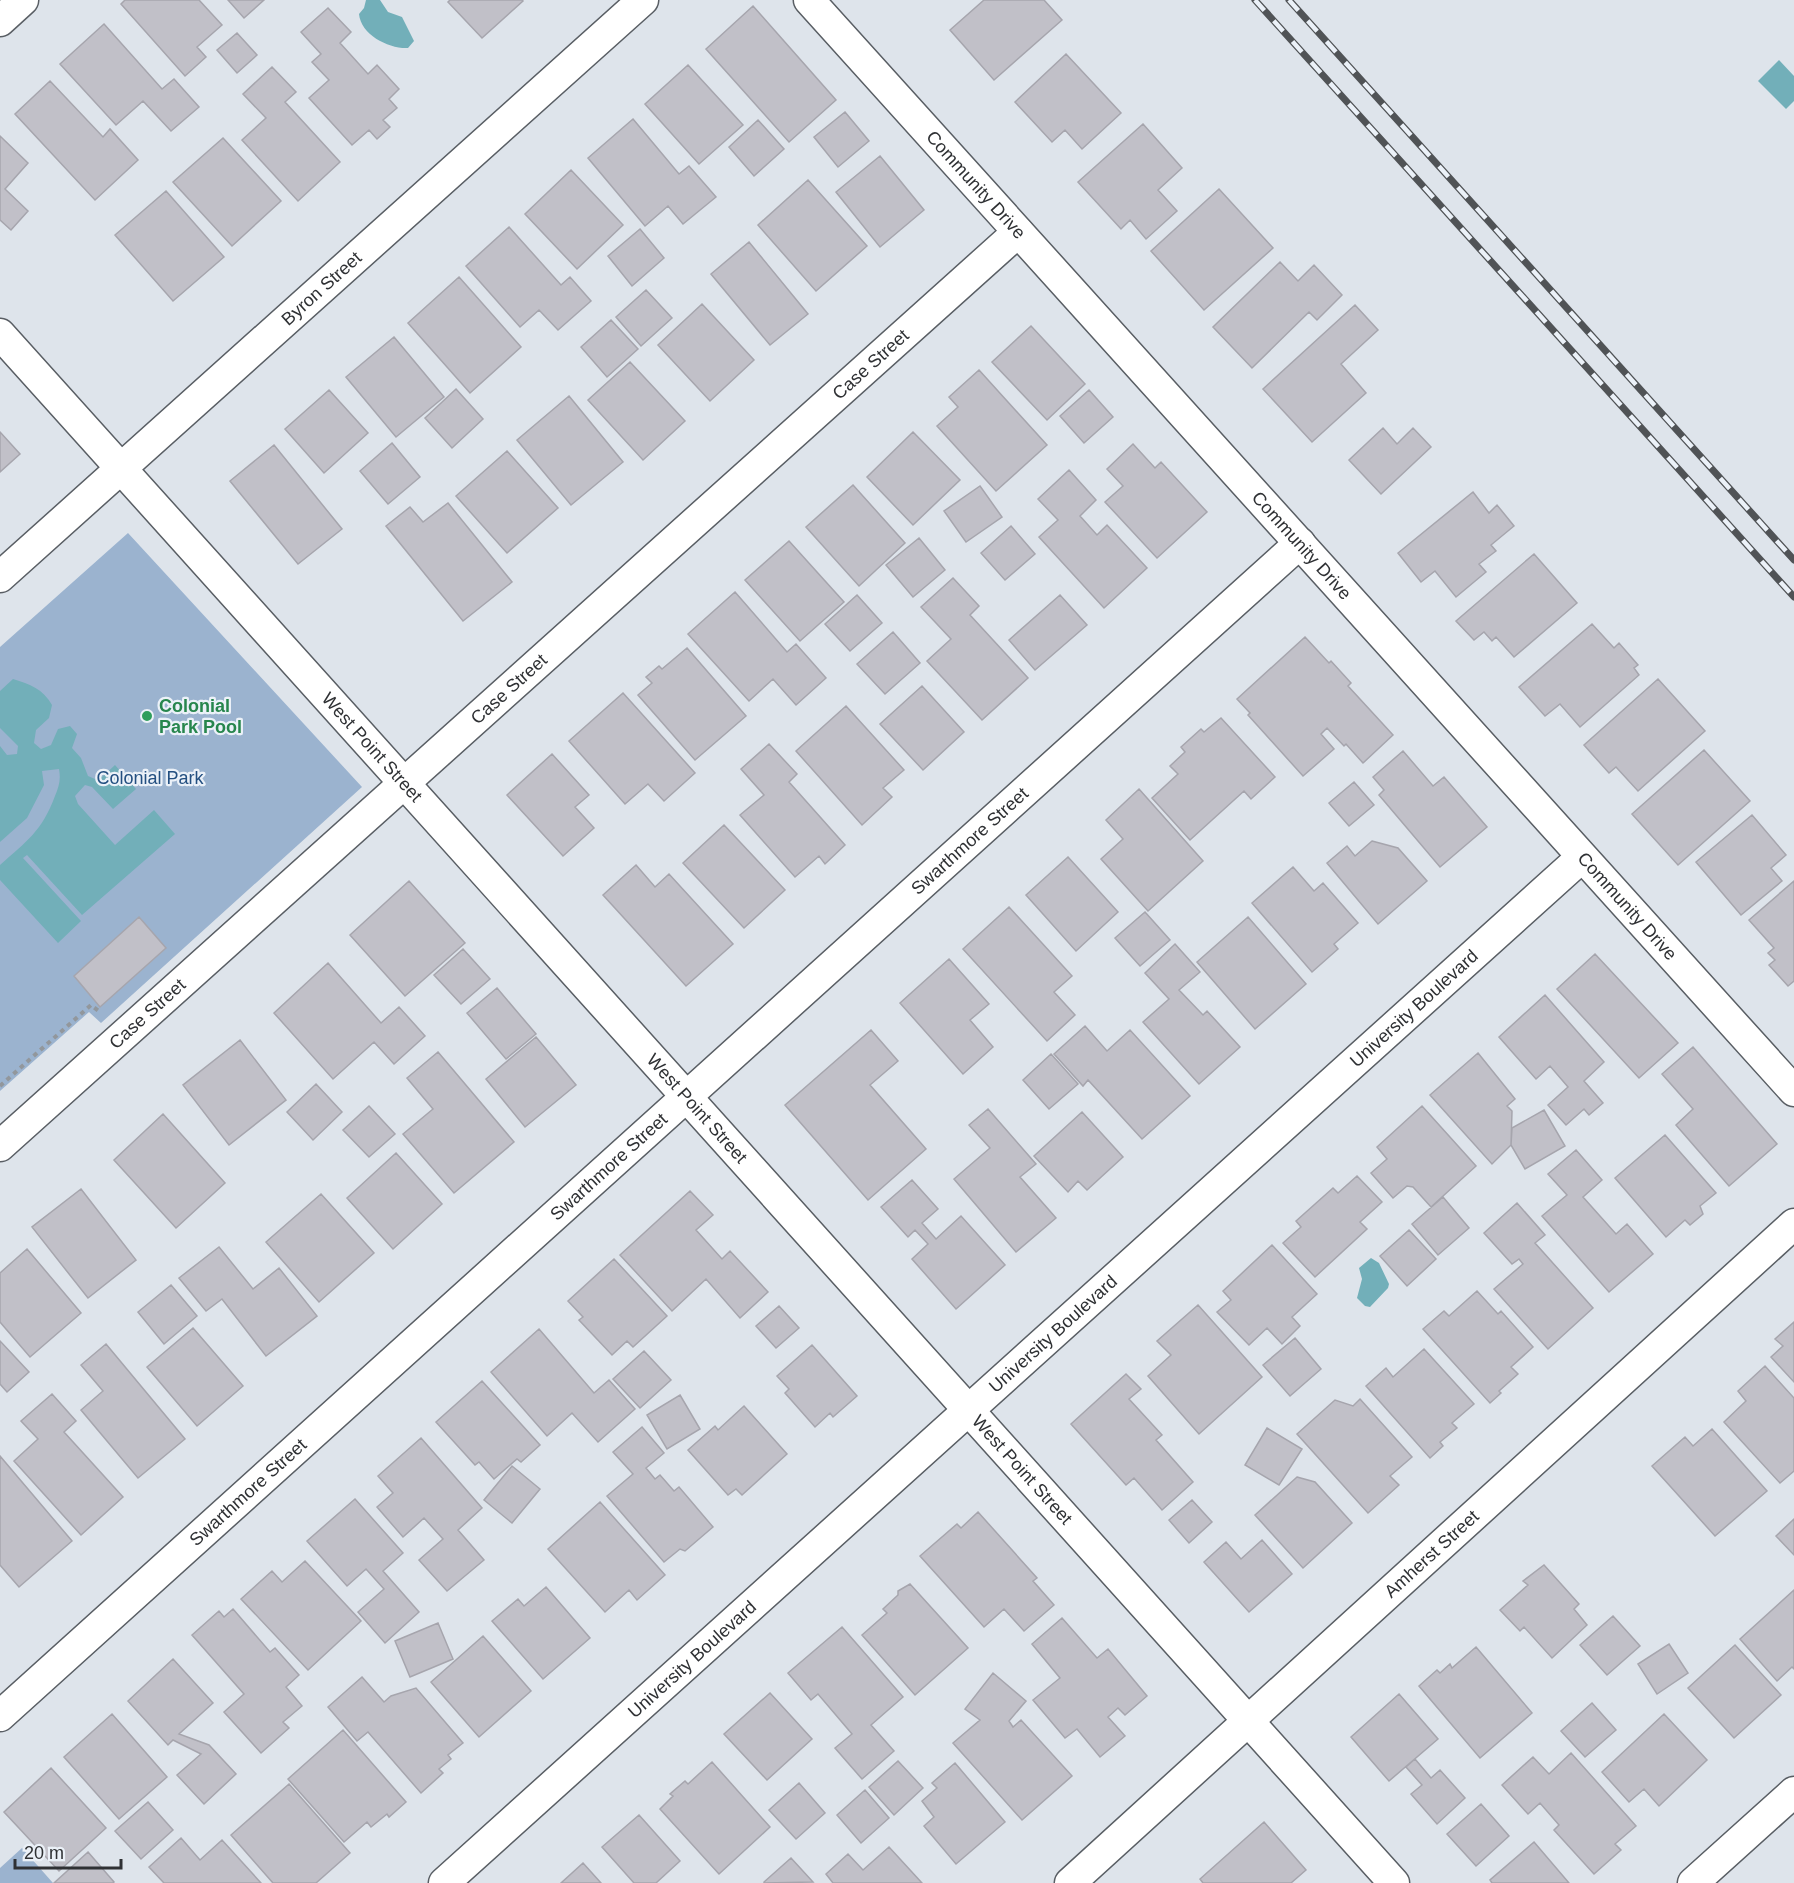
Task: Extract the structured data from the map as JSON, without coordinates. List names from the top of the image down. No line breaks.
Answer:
{"streets":{"street":["Community Drive","Byron Street","Case Street","West Point Street","Swarthmore Street","University Boulevard","Amherst Street"]},"crossings":[["Community Drive","Case Street"],["Community Drive","Swarthmore Street"],["Community Drive","University Boulevard"],["Byron Street","West Point Street"],["Case Street","West Point Street"],["West Point Street","Swarthmore Street"],["West Point Street","University Boulevard"],["West Point Street","Amherst Street"]],"parks":["Colonial Park"],"places":["Colonial Park Pool"],"scale_bar":"20 m"}
